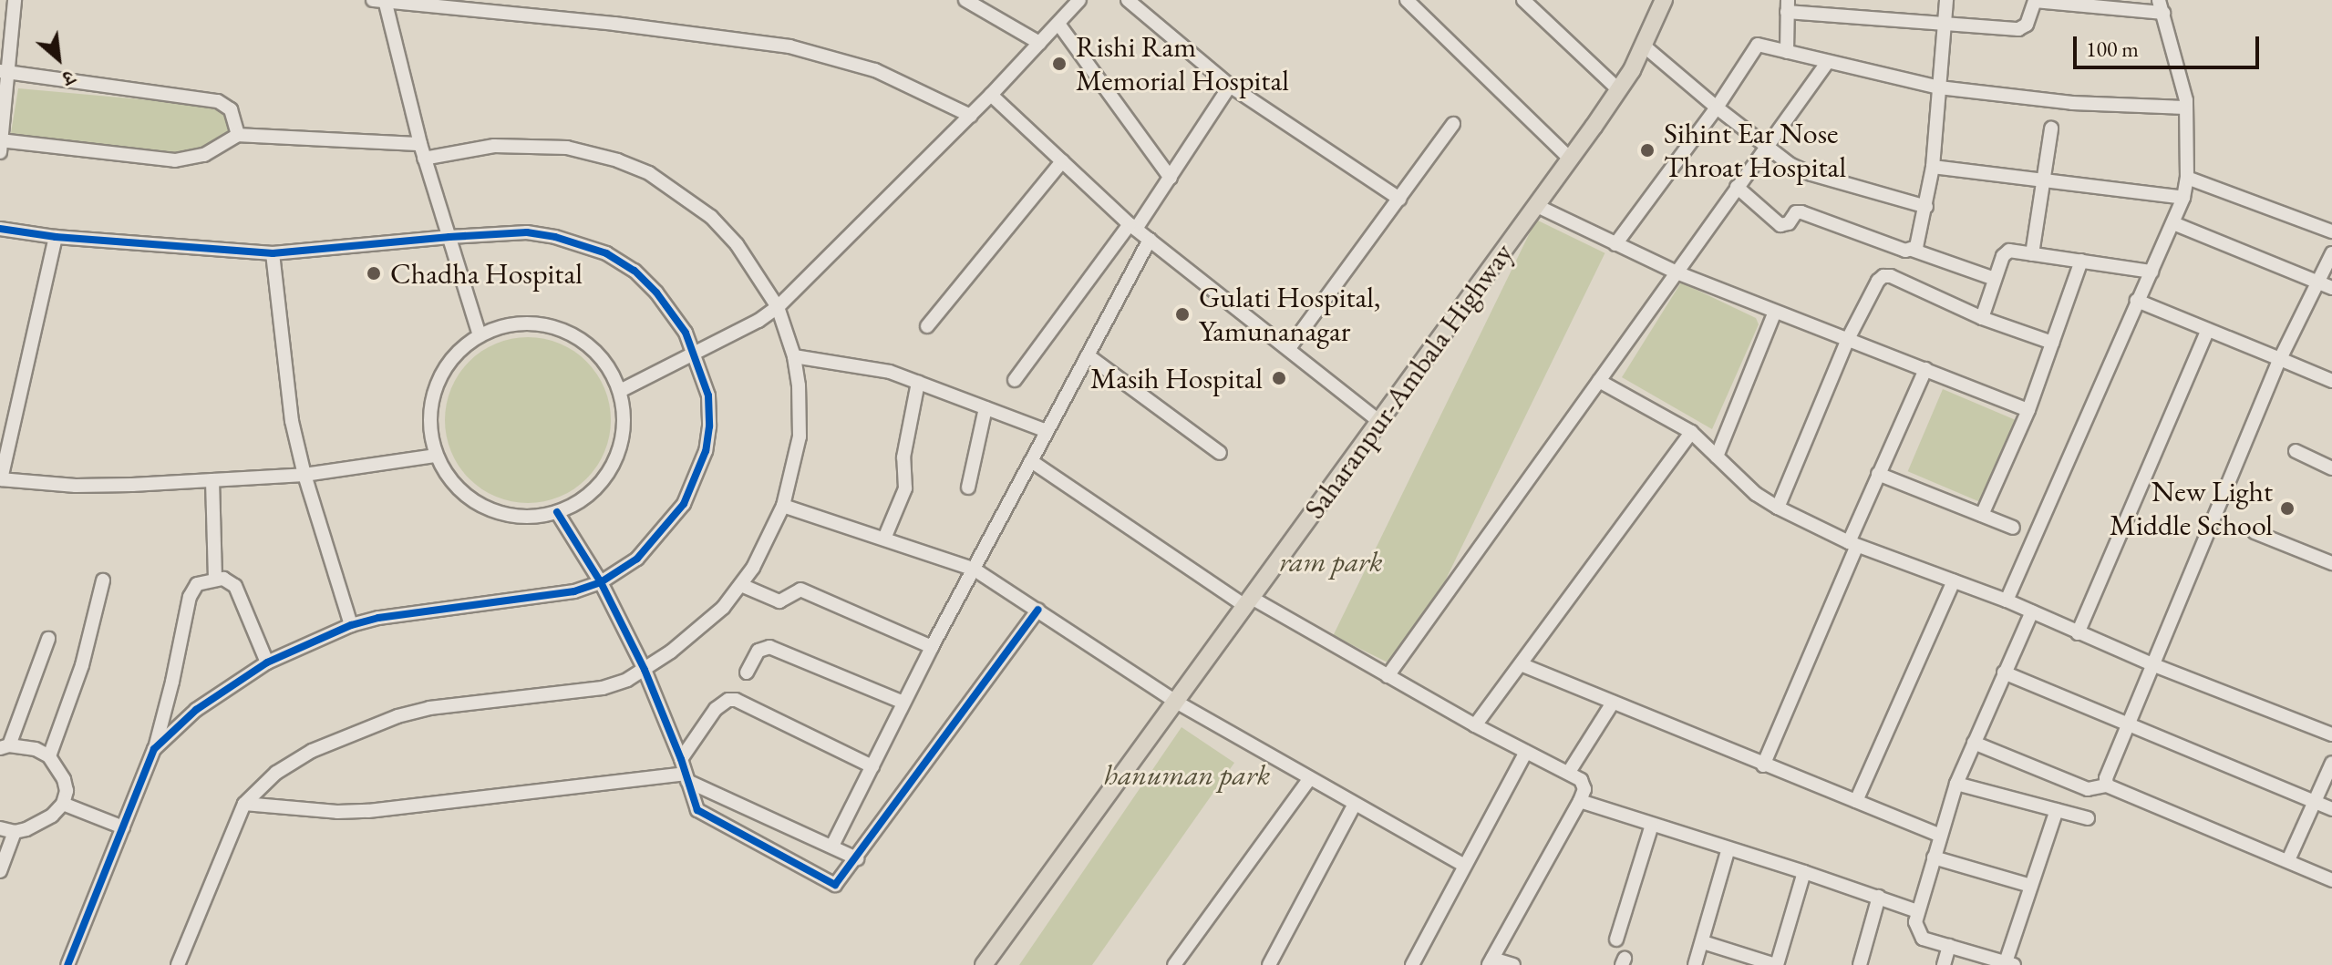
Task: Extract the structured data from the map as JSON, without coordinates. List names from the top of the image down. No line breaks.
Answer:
{"streets":{"main road":["Saharanpur-Ambala Highway"]},"parks":["ram park","hanuman park"],"places":["Rishi Ram Memorial Hospital","Sihint Ear Nose Throat Hospital","Chadha Hospital","Gulati Hospital, Yamunanagar","Masih Hospital","New Light Middle School"],"scale_bar":"100 m","north":"bottom right"}
